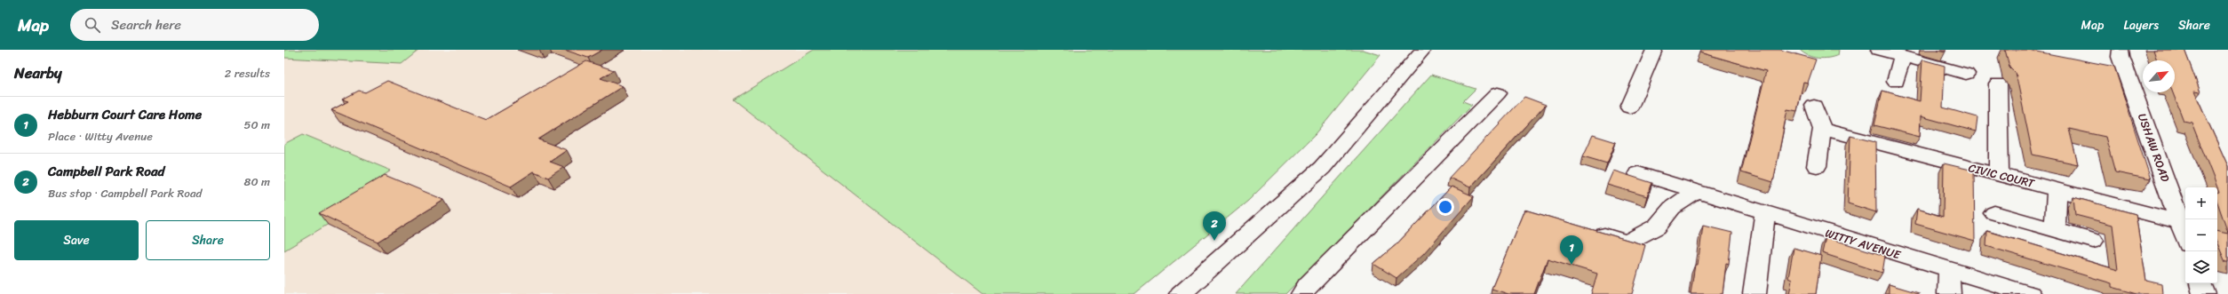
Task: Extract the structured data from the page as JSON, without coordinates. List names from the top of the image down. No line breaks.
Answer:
{"streets":{"street":["USHAW ROAD","CIVIC COURT","WITTY AVENUE"]},"crossings":[["USHAW ROAD","CIVIC COURT"]],"north":"top right","page":{"header":"Map","search":"Search here","nav":["Map","Layers","Share"],"heading":["Nearby","2 results"],"list":[{"mark":"1","name":"Hebburn Court Care Home","note":"Place · Witty Avenue","value":"50 m"},{"mark":"2","name":"Campbell Park Road","note":"Bus stop · Campbell Park Road","value":"80 m"}],"map_buttons":["+","−"],"buttons":["Save","Share"],"pins":["2","1"]}}
